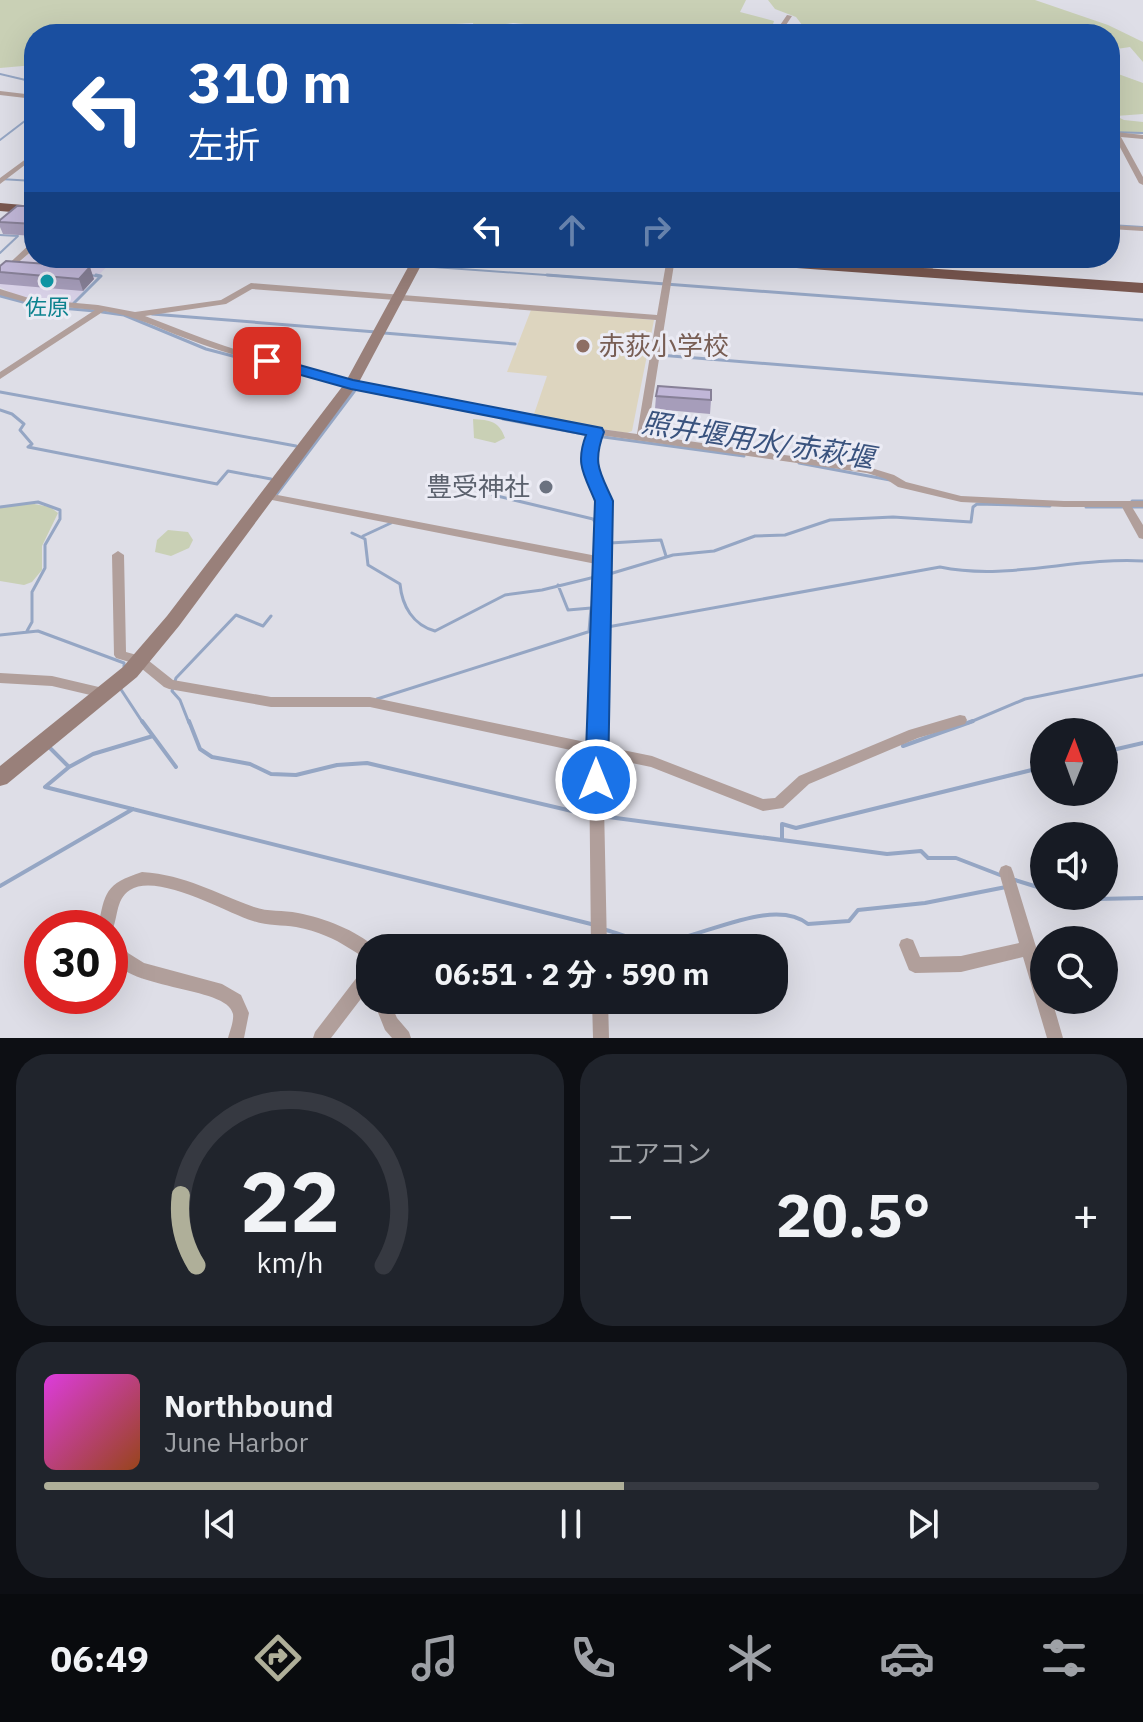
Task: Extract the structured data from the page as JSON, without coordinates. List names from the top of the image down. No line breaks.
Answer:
{"water":["照井堰用水/赤萩堰"],"places":["佐原","赤荻小学校","豊受神社"],"north":"top","page":{"turn":["310 m","左折"],"limit":"30","trip":"06:51 · 2 分 · 590 m","tile":"エアコン","heat":["−","20.5°","+"],"song":["Northbound","June Harbor"],"tabs":"06:49","gauge":["22","km/h"]}}
